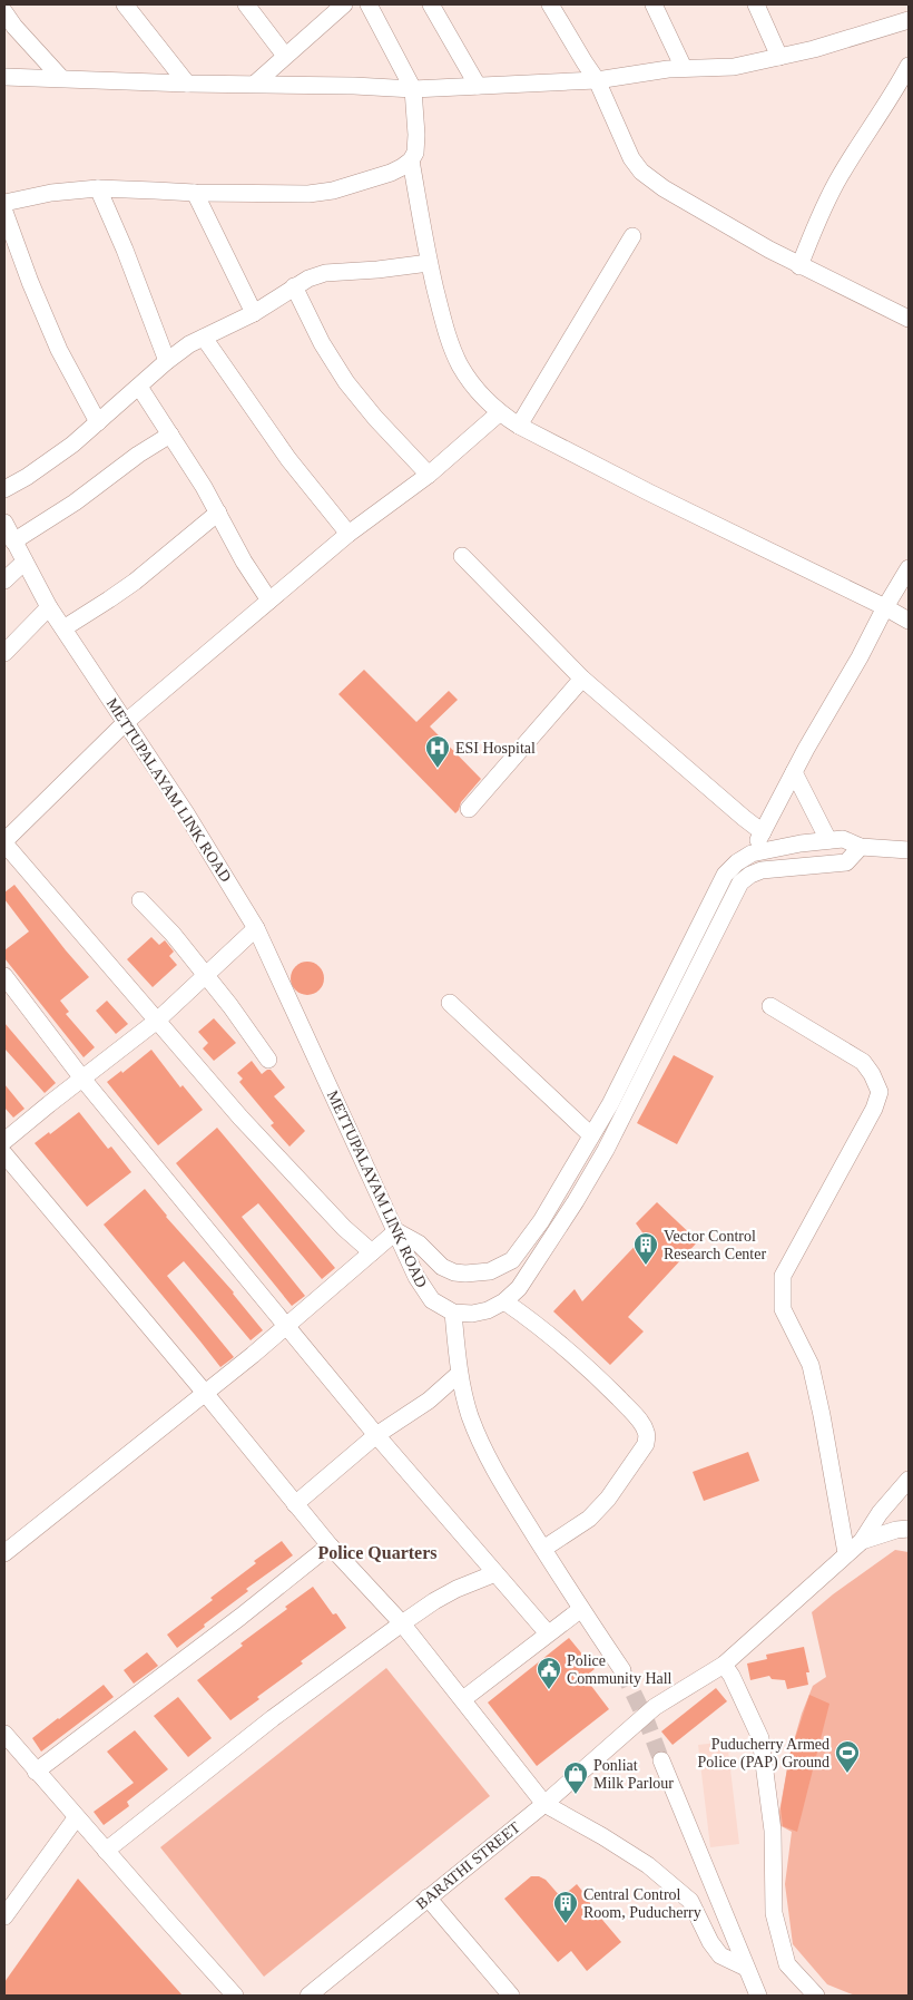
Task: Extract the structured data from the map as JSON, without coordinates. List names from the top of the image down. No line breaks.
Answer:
{"streets":{"street":["METTUPALAYAM LINK ROAD","BARATHI STREET"]},"districts":["Police Quarters"],"places":{"hospital":["ESI Hospital"],"building":["Vector Control Research Center","Central Control Room, Puducherry"],"public building":["Police Community Hall"],"sports":["Puducherry Armed Police (PAP) Ground"],"shop":["Ponliat Milk Parlour"]}}
